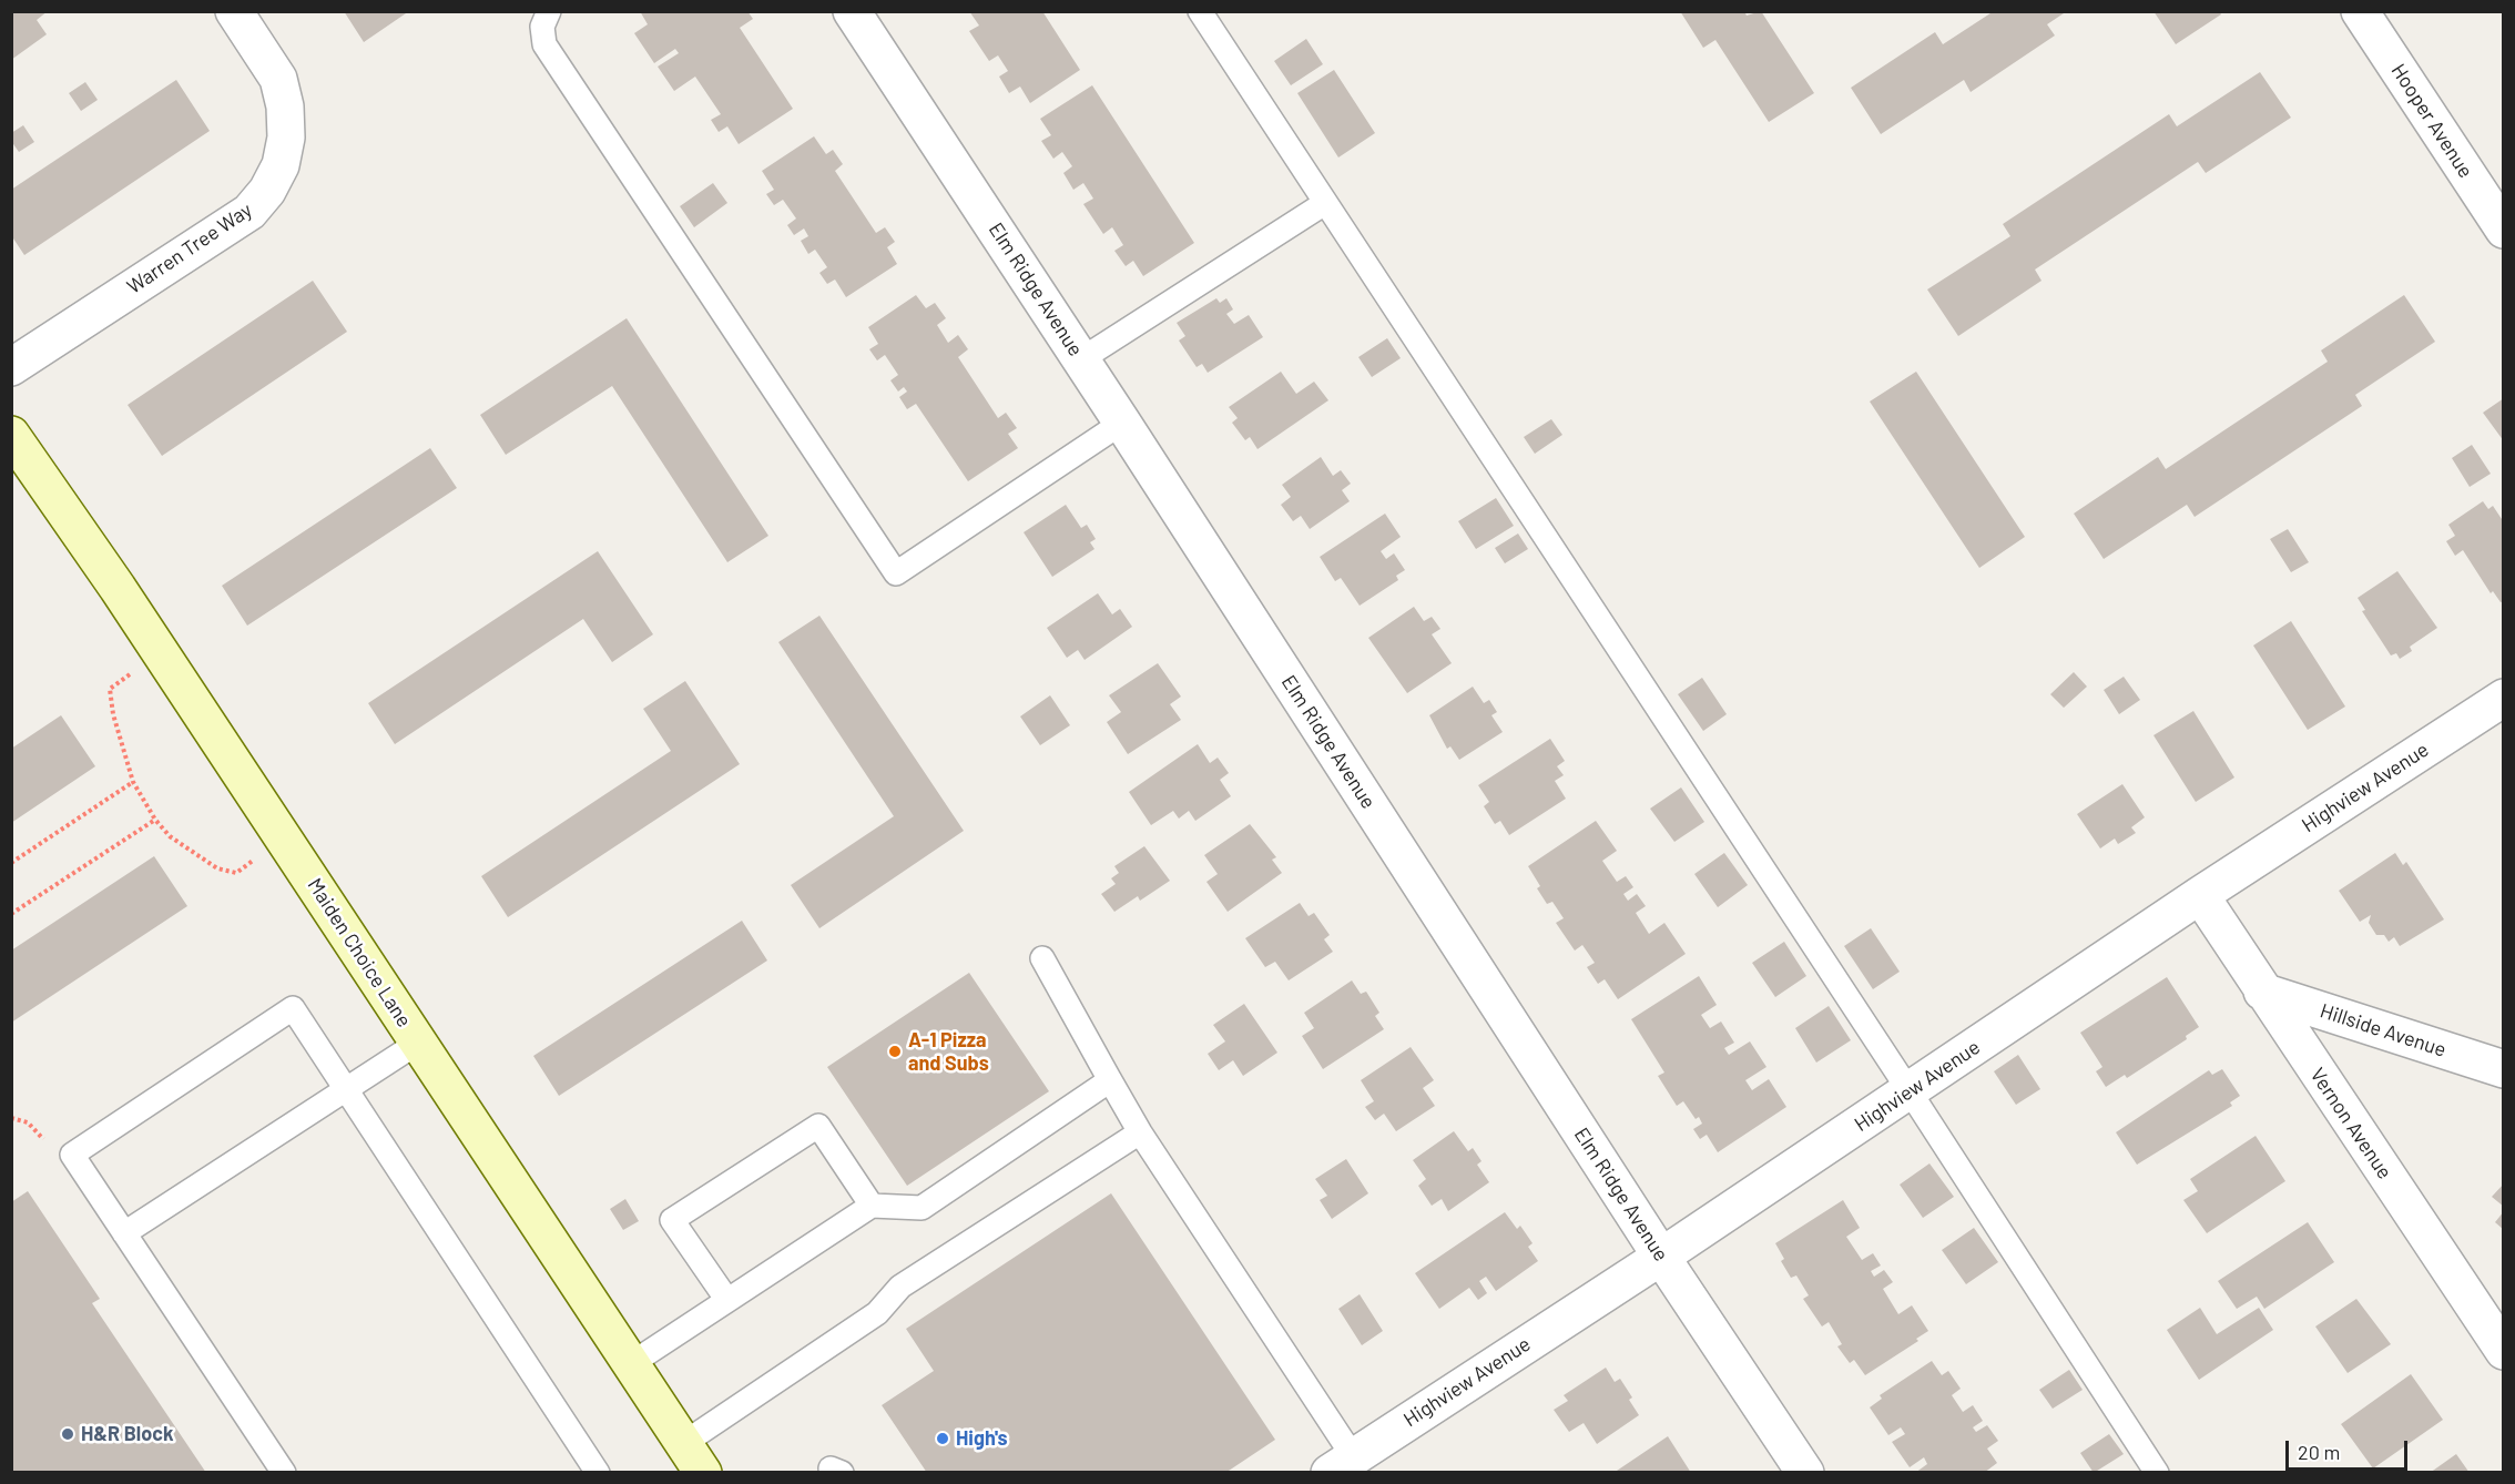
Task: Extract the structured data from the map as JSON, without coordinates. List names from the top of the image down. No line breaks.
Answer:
{"streets":{"street":["Hooper Avenue","Warren Tree Way","Elm Ridge Avenue","Highview Avenue","Maiden Choice Lane","Hillside Avenue","Vernon Avenue"]},"crossings":[["Elm Ridge Avenue","Highview Avenue"],["Highview Avenue","Vernon Avenue"],["Hillside Avenue","Vernon Avenue"]],"places":["A-1 Pizza and Subs","H&R Block","High's"],"scale_bar":"20 m"}
